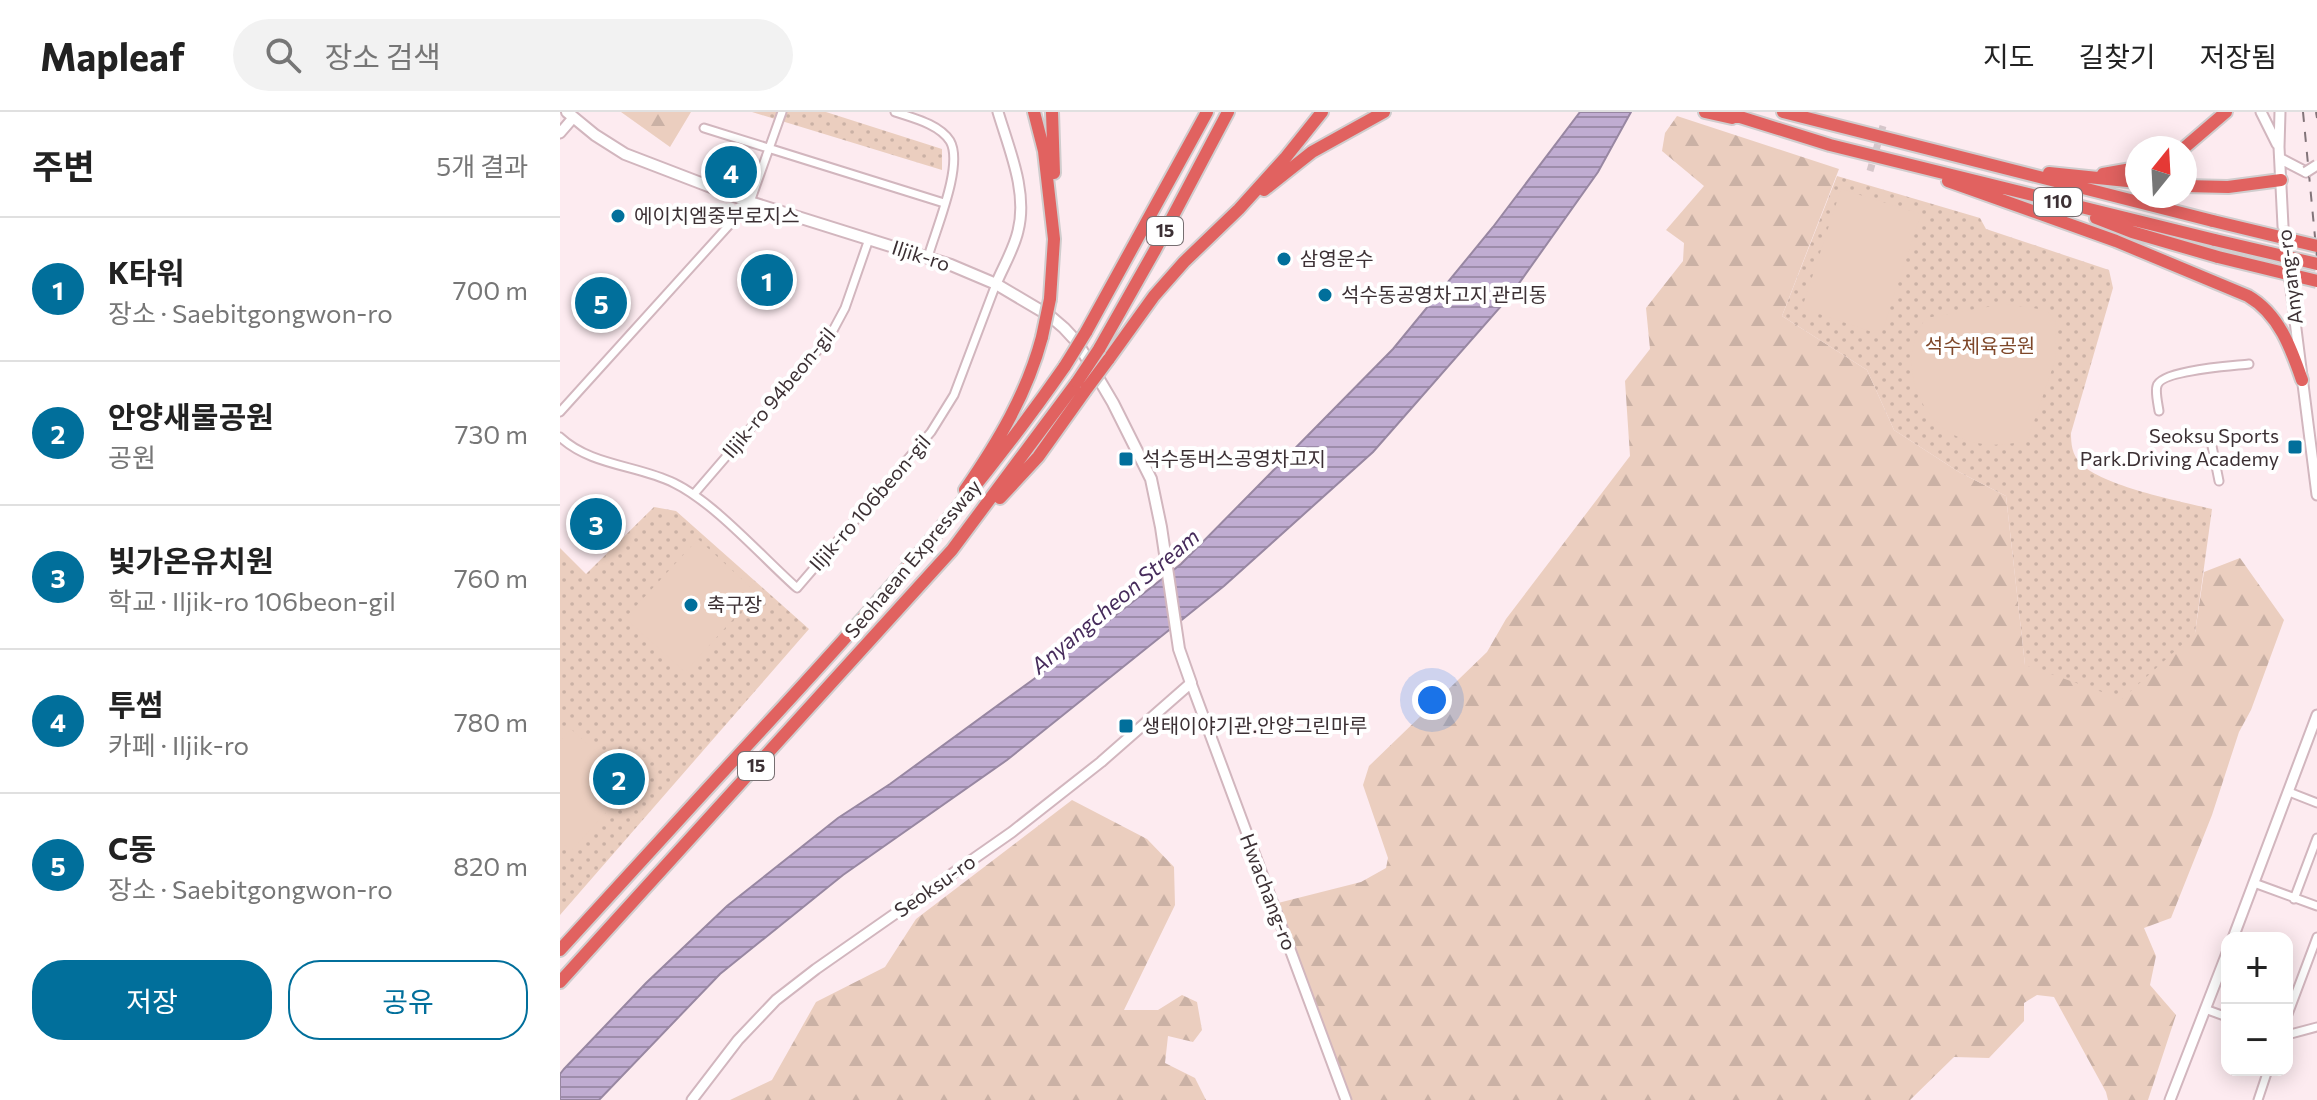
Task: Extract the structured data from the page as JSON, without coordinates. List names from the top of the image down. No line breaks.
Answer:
{"streets":{"highway":["110","15","Seohaean Expressway"],"main road":["Iljik-ro"],"street":["Anyang-ro","Iljik-ro 94beon-gil","Iljik-ro 106beon-gil","Seoksu-ro","Hwachang-ro"]},"crossings":[["Iljik-ro","Iljik-ro 94beon-gil"],["Iljik-ro","Iljik-ro 106beon-gil"],["Iljik-ro","Seoksu-ro"],["Iljik-ro","Hwachang-ro"],["Iljik-ro 94beon-gil","Iljik-ro 106beon-gil"],["Seoksu-ro","Hwachang-ro"]],"water":["Anyangcheon Stream"],"parks":["석수체육공원"],"places":{"other":["에이치엠중부로지스","삼영운수","석수동공영차고지 관리동","축구장"],"transit":["Seoksu Sports Park.Driving Academy","석수동버스공영차고지","생태이야기관.안양그린마루"]},"north":"top","page":{"header":"Mapleaf","search":"장소 검색","nav":["지도","길찾기","저장됨"],"heading":["주변","5개 결과"],"pins":["4","1","5","3","2"],"list":[{"mark":"1","name":"K타워","note":"장소 · Saebitgongwon-ro","value":"700 m"},{"mark":"2","name":"안양새물공원","note":"공원","value":"730 m"},{"mark":"3","name":"빛가온유치원","note":"학교 · Iljik-ro 106beon-gil","value":"760 m"},{"mark":"4","name":"투썸","note":"카페 · Iljik-ro","value":"780 m"},{"mark":"5","name":"C동","note":"장소 · Saebitgongwon-ro","value":"820 m"}],"map_buttons":["+","−"],"buttons":["저장","공유"]}}
